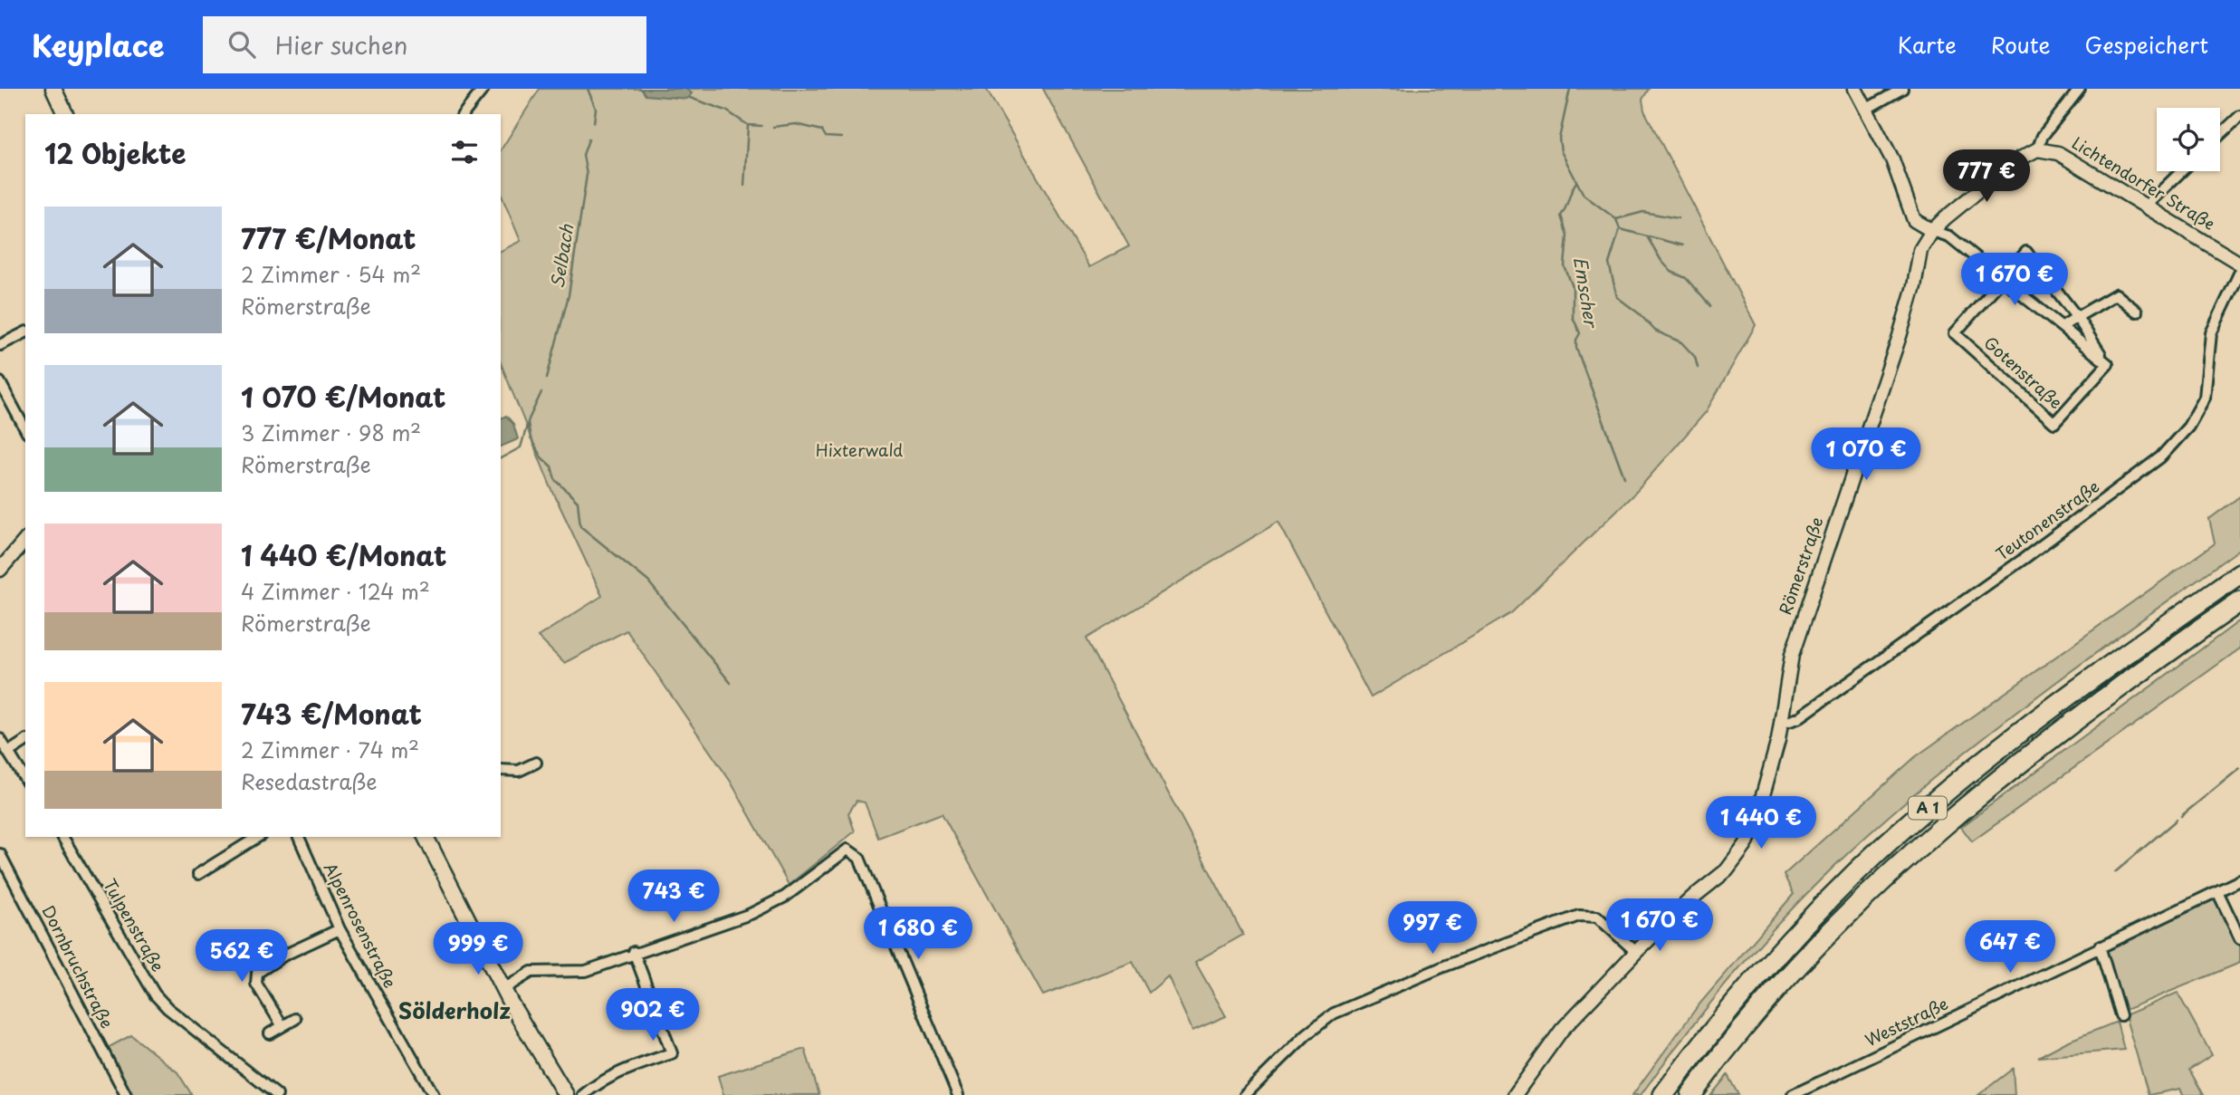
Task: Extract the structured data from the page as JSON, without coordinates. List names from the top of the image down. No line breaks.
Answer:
{"streets":{"highway":["A 1"],"street":["Lichtendorfer Straße","Gotenstraße","Teutonenstraße","Römerstraße","Tulpenstraße","Alpenrosenstraße","Dornbruchstraße","Weststraße"]},"crossings":[["Lichtendorfer Straße","Römerstraße"],["Teutonenstraße","Römerstraße"]],"districts":["Sölderholz"],"water":["Selbach","Emscher"],"parks":["Hixterwald"],"page":{"header":"Keyplace","search":"Hier suchen","nav":["Karte","Route","Gespeichert"],"heading":"12 Objekte","price":["777 €","1 670 €","1 070 €","1 440 €","743 €","1 670 €","997 €","1 680 €","647 €","999 €","562 €","902 €"],"list":[{"name":"777 €/Monat","note":"2 Zimmer · 54 m² · Römerstraße"},{"name":"1 070 €/Monat","note":"3 Zimmer · 98 m² · Römerstraße"},{"name":"1 440 €/Monat","note":"4 Zimmer · 124 m² · Römerstraße"},{"name":"743 €/Monat","note":"2 Zimmer · 74 m² · Resedastraße"}]}}
